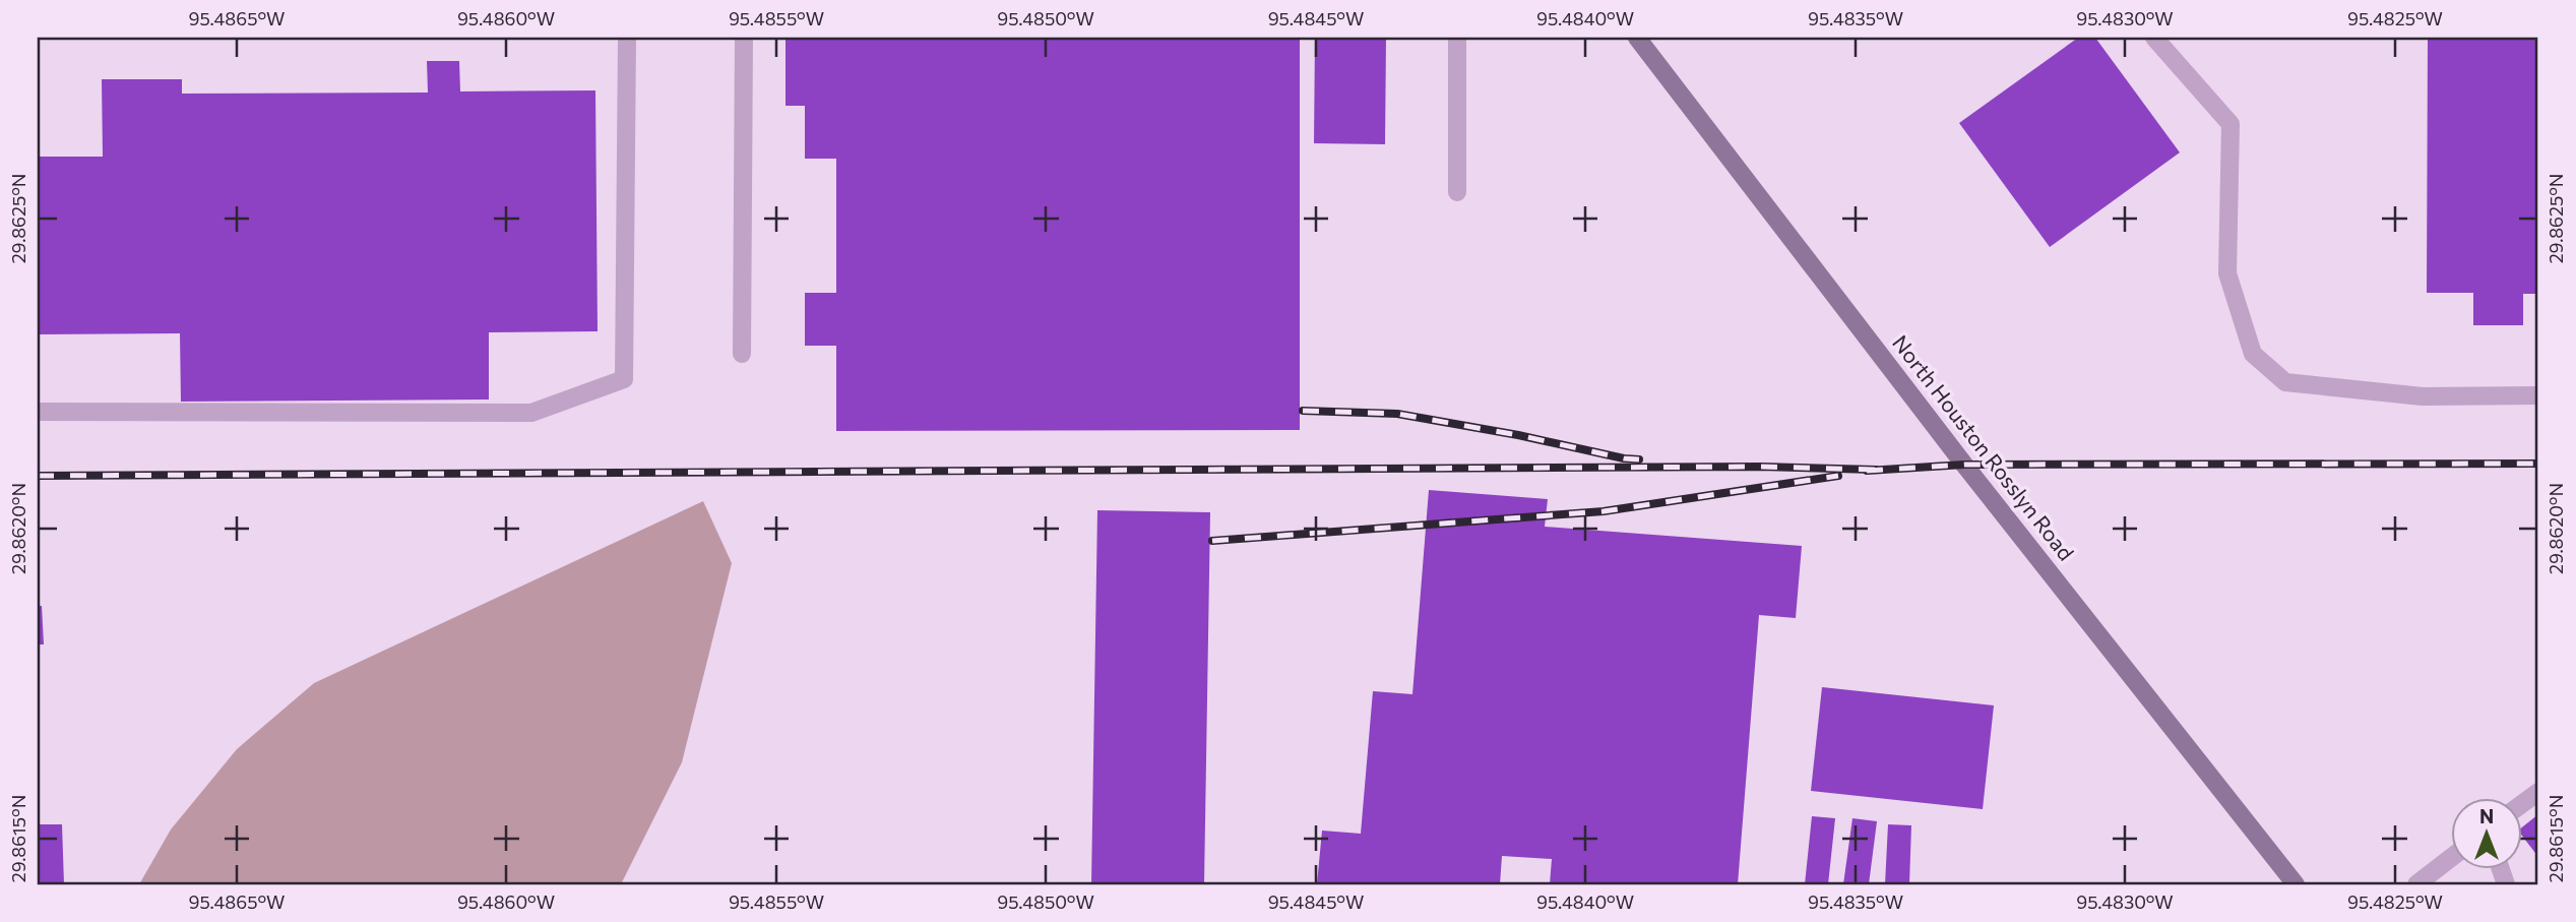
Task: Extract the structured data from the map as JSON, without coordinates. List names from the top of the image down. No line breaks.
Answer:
{"streets":{"street":["North Houston Rosslyn Road"]},"north":"top","coordinates":["95.4865°W","95.4860°W","95.4855°W","95.4850°W","95.4845°W","95.4840°W","95.4835°W","95.4830°W","95.4825°W","29.8625°N","29.8620°N","29.8615°N"]}
